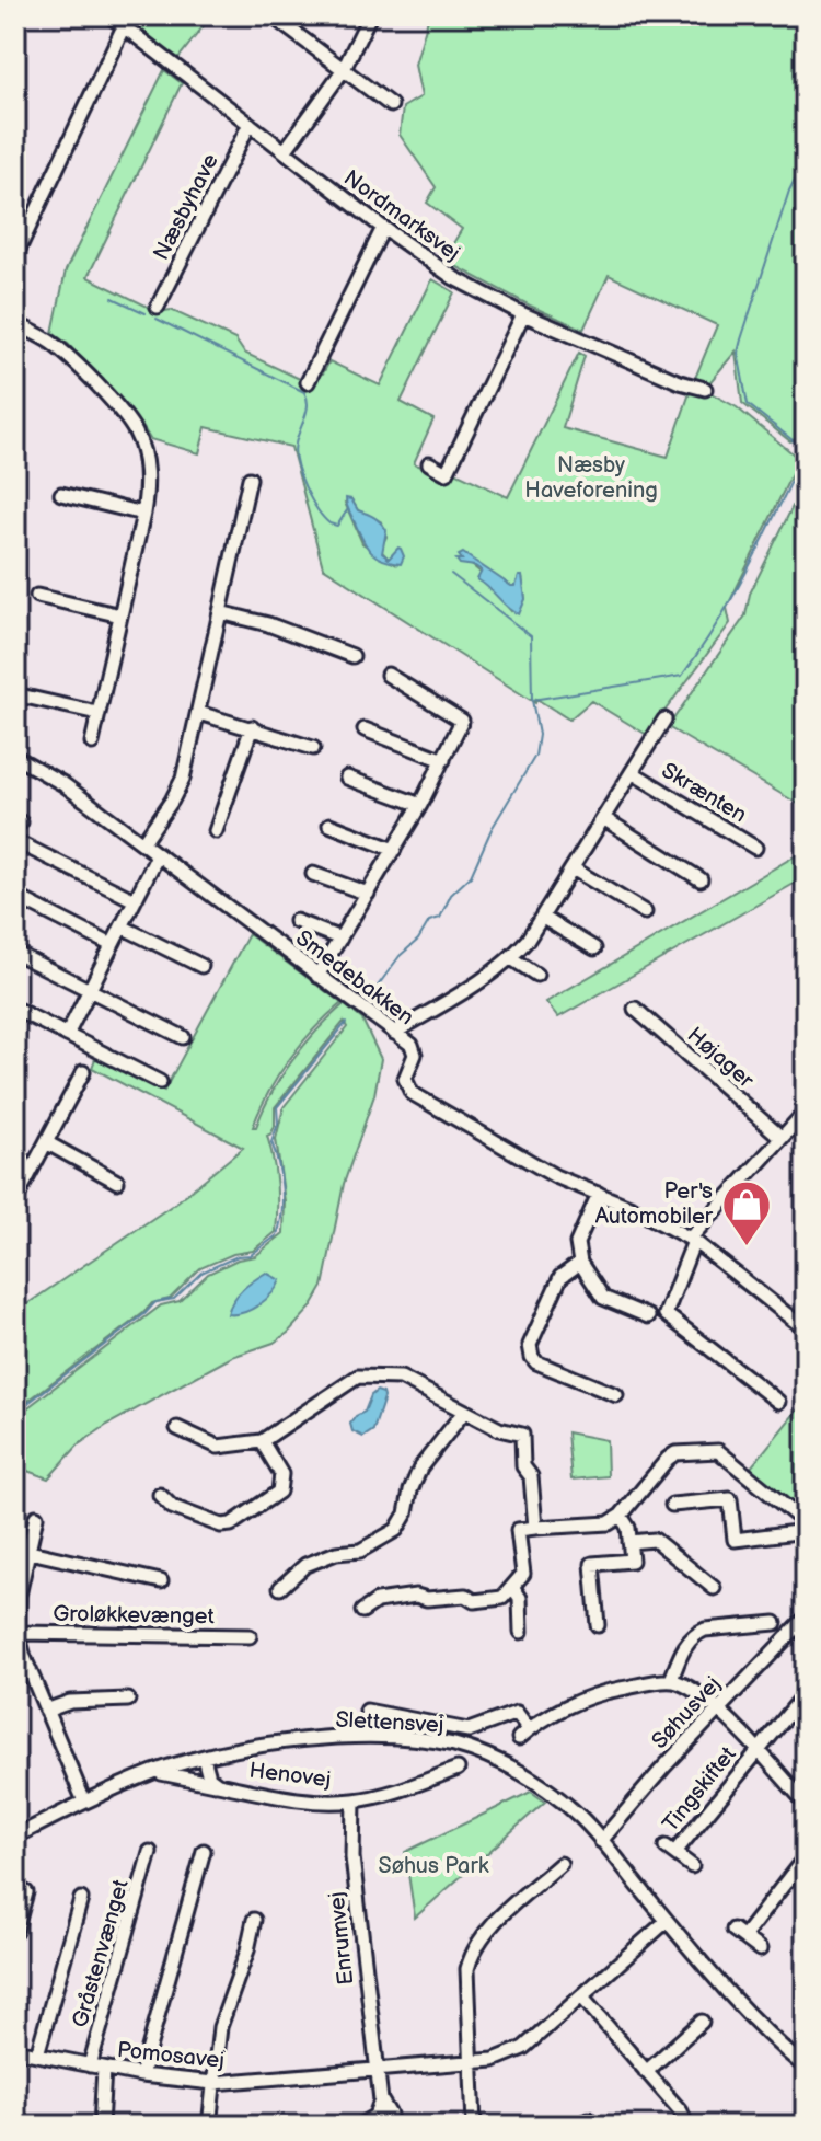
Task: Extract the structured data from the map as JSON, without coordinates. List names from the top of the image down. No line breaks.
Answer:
{"streets":{"street":["Næsbyhave","Nordmarksvej","Skrænten","Smedebakken","Højager","Groløkkevænget","Søhusvej","Slettensvej","Henovej","Tingskiftet","Enrumvej","Gråstenvænget","Pomosavej"]},"crossings":[["Næsbyhave","Nordmarksvej"],["Skrænten","Smedebakken"],["Søhusvej","Slettensvej"],["Søhusvej","Tingskiftet"],["Slettensvej","Henovej"],["Slettensvej","Pomosavej"],["Henovej","Enrumvej"],["Enrumvej","Pomosavej"],["Gråstenvænget","Pomosavej"]],"parks":["Næsby Haveforening","Søhus Park"],"places":{"shop":["Per's Automobiler"]}}
